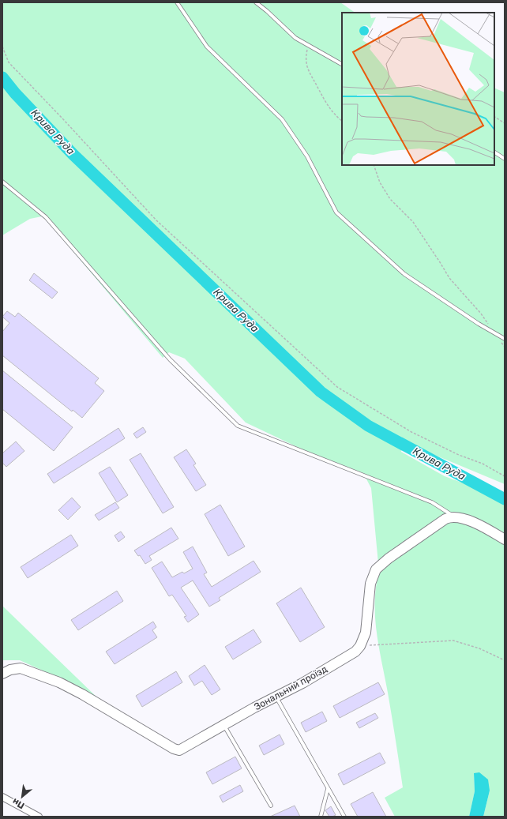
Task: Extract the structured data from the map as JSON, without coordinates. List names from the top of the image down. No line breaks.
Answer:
{"streets":{"street":["Зональний проїзд"]},"water":["Крива Руда"],"north":"bottom left"}
